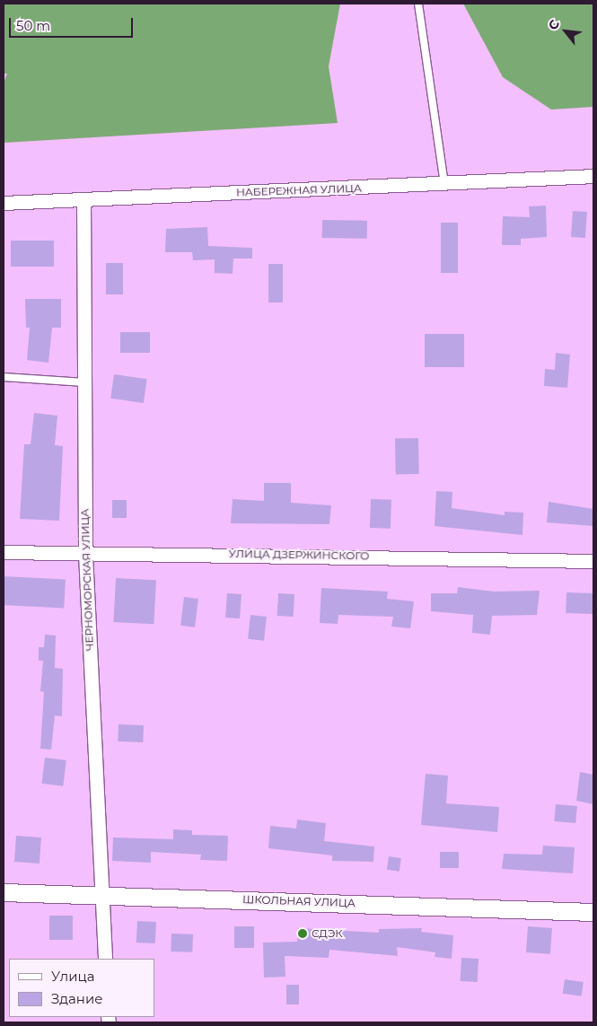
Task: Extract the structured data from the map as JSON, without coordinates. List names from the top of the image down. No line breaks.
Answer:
{"streets":{"street":["НАБЕРЕЖНАЯ УЛИЦА","УЛИЦА ДЗЕРЖИНСКОГО","ЧЕРНОМОРСКАЯ УЛИЦА","ШКОЛЬНАЯ УЛИЦА"]},"crossings":[["НАБЕРЕЖНАЯ УЛИЦА","ЧЕРНОМОРСКАЯ УЛИЦА"],["УЛИЦА ДЗЕРЖИНСКОГО","ЧЕРНОМОРСКАЯ УЛИЦА"],["ЧЕРНОМОРСКАЯ УЛИЦА","ШКОЛЬНАЯ УЛИЦА"]],"places":["СДЭК"],"legend":["Улица","Здание"],"scale_bar":"50 m","north":"top left"}
